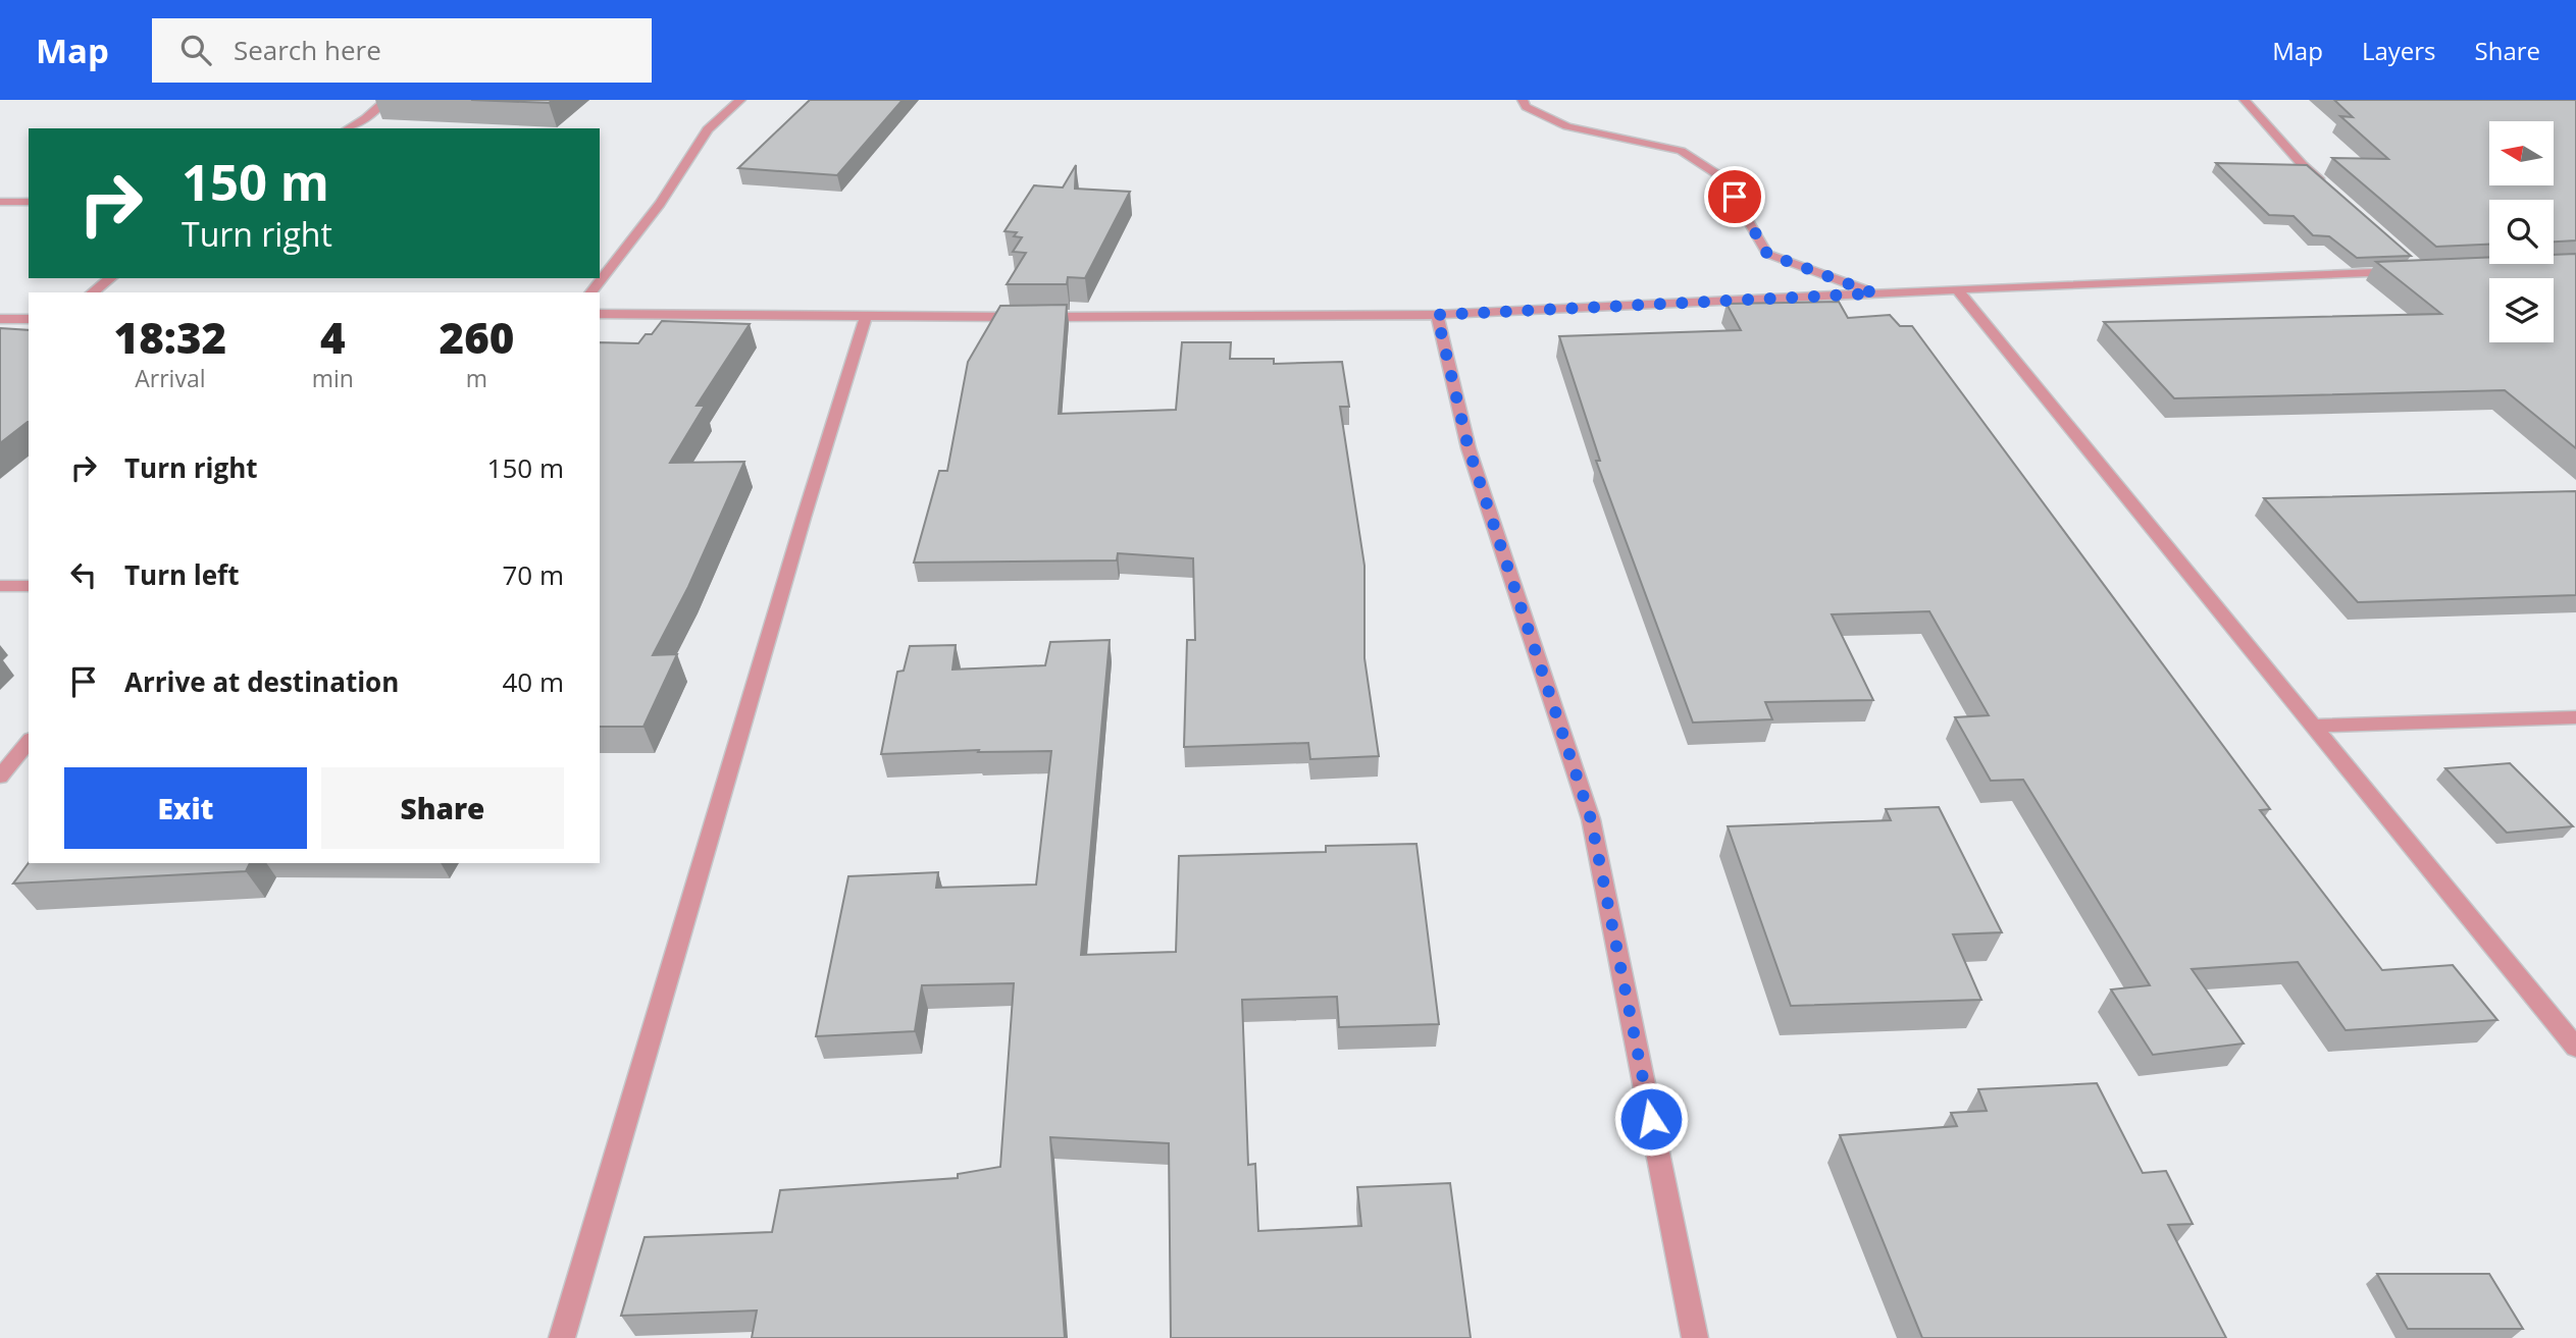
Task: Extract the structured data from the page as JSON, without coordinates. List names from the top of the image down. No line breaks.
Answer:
{"north":"left","page":{"header":"Map","search":"Search here","nav":["Map","Layers","Share"],"turn":["150 m","Turn right"],"eta":["18:32","Arrival","4","min","260","m"],"list":[{"name":"Turn right","value":"150 m"},{"name":"Turn left","value":"70 m"},{"name":"Arrive at destination","value":"40 m"}],"buttons":["Exit","Share"]}}
